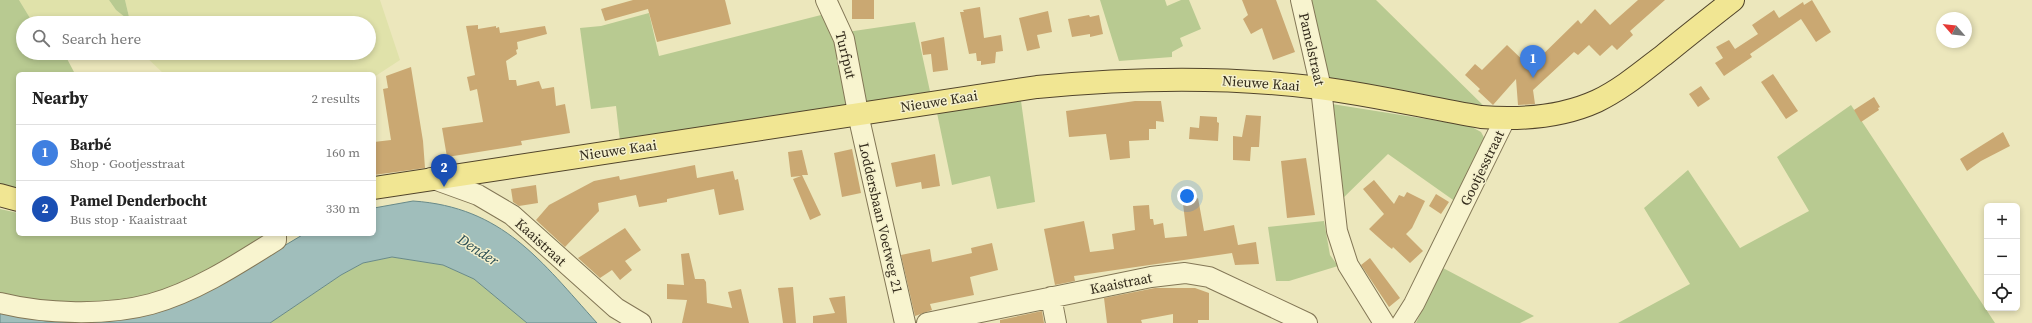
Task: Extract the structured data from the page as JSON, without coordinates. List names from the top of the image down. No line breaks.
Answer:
{"streets":{"main road":["Nieuwe Kaai","Gootjesstraat"],"street":["Pamelstraat","Turfput","Loddersbaan Voetweg 21","Kaaistraat"]},"crossings":[["Pamelstraat","Nieuwe Kaai"],["Turfput","Nieuwe Kaai"],["Turfput","Loddersbaan Voetweg 21"],["Nieuwe Kaai","Gootjesstraat"],["Nieuwe Kaai","Loddersbaan Voetweg 21"],["Nieuwe Kaai","Kaaistraat"]],"water":["Dender"],"north":"top left","page":{"search":"Search here","pins":["1","2"],"heading":["Nearby","2 results"],"list":[{"mark":"1","name":"Barbé","note":"Shop · Gootjesstraat","value":"160 m"},{"mark":"2","name":"Pamel Denderbocht","note":"Bus stop · Kaaistraat","value":"330 m"}],"map_buttons":["+","−"]}}
